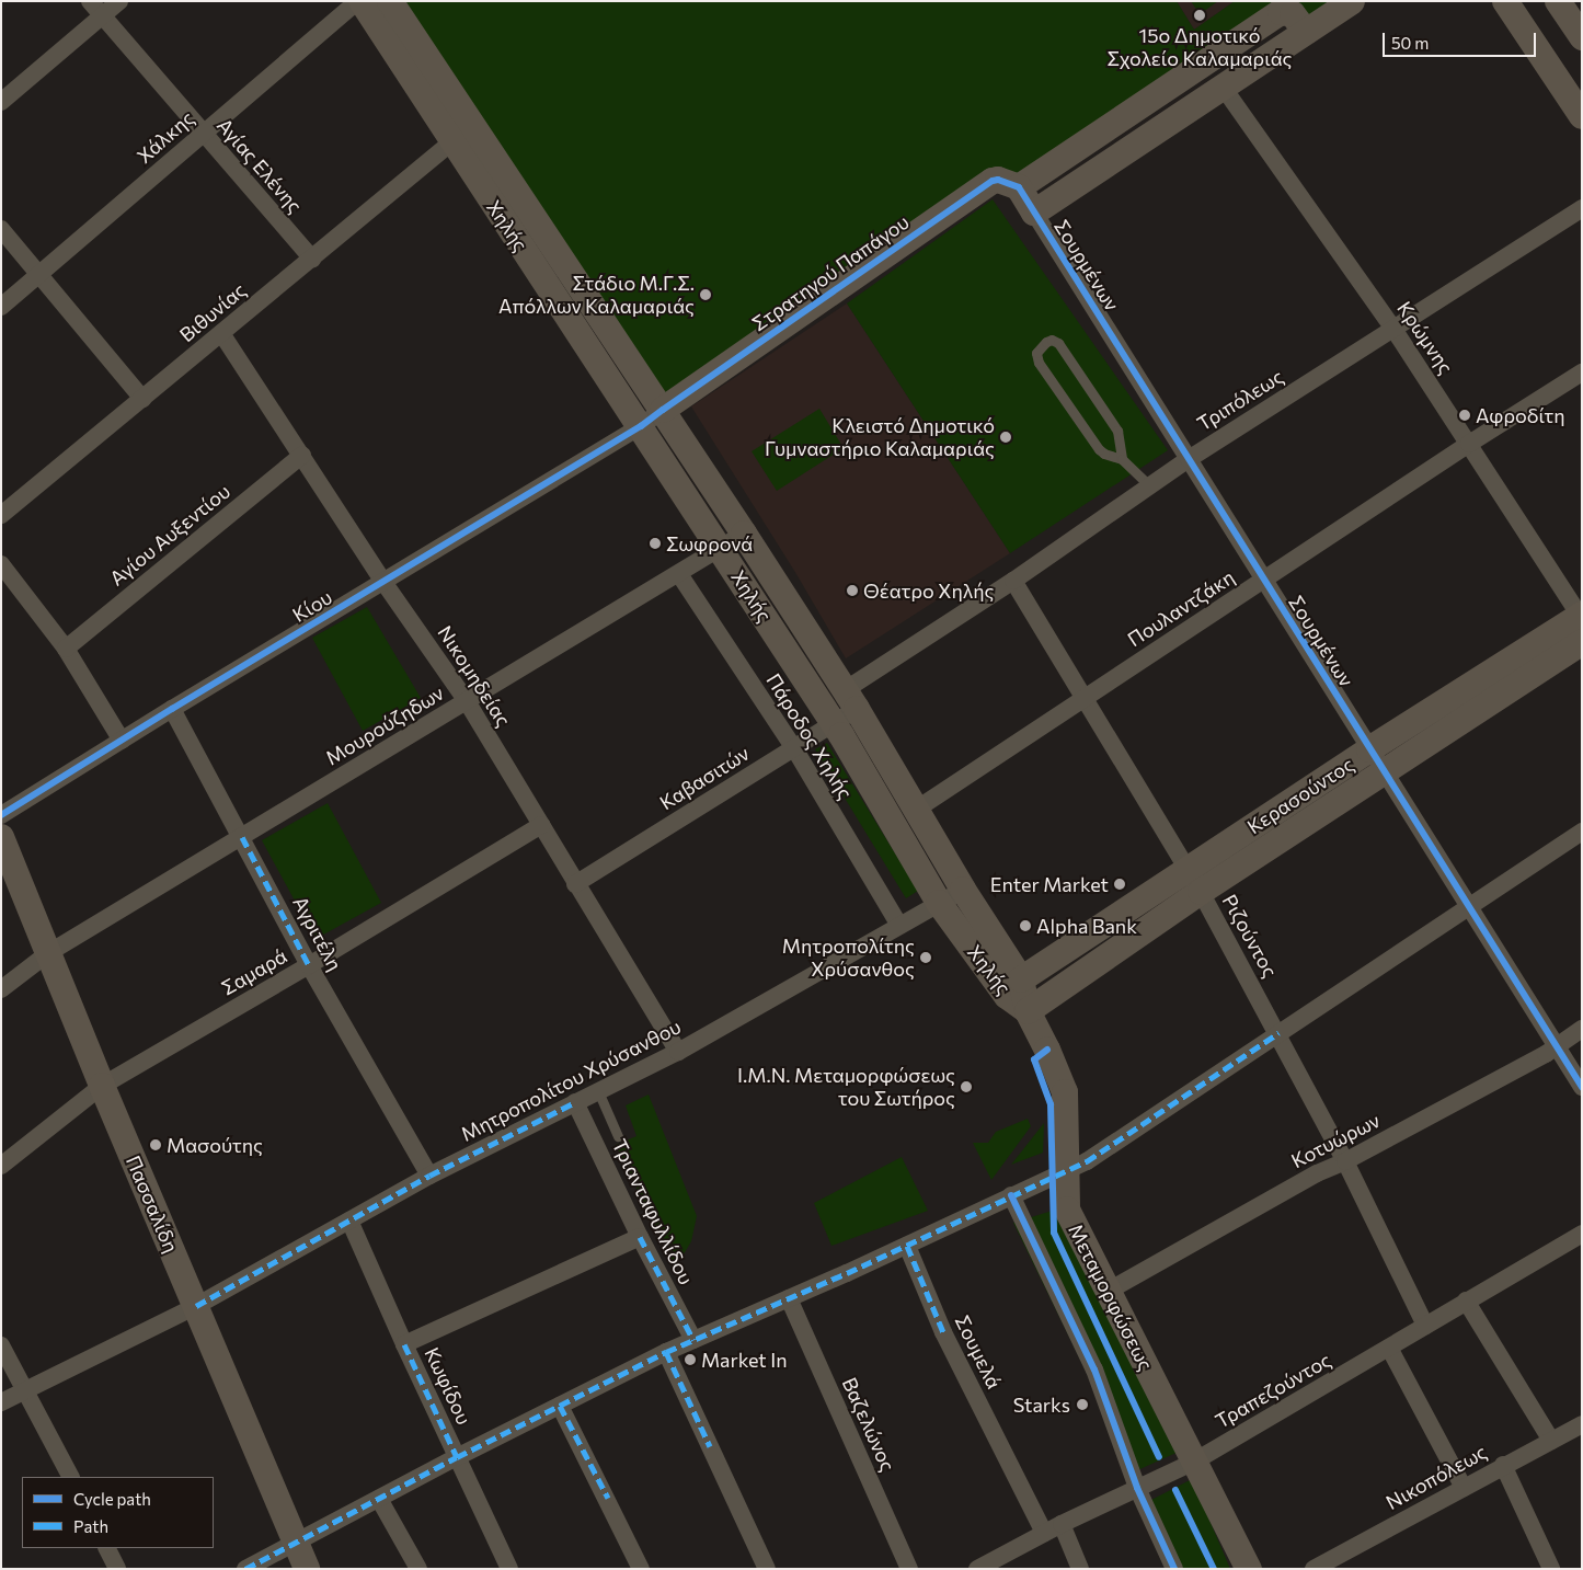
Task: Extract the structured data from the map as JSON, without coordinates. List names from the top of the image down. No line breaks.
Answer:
{"streets":{"main road":["Χηλής","Στρατηγού Παπάγου","Κερασούντος","Πασσαλίδη","Μεταμορφώσεως"],"street":["Χάλκης","Αγίας Ελένης","Σουρμένων","Βιθυνίας","Κρώμνης","Τριπόλεως","Αγίου Αυξεντίου","Κίου","Πουλαντζάκη","Νικομηδείας","Μουρούζηδων","Πάροδος Χηλής","Καβασιτών","Αγριτέλη","Ριζούντος","Σαμαρά","Μητροπολίτου Χρύσανθου","Κοτυώρων","Τριανταφυλλίδου","Σουμελά","Κωφίδου","Τραπεζούντος","Βαζελώνος","Νικοπόλεως"]},"crossings":[["Χάλκης","Αγίας Ελένης"],["Χάλκης","Χηλής"],["Αγίας Ελένης","Βιθυνίας"],["Χηλής","Στρατηγού Παπάγου"],["Χηλής","Βιθυνίας"],["Χηλής","Τριπόλεως"],["Χηλής","Κίου"],["Χηλής","Πουλαντζάκη"],["Χηλής","Μουρούζηδων"],["Χηλής","Καβασιτών"],["Χηλής","Κερασούντος"],["Χηλής","Μητροπολίτου Χρύσανθου"],["Χηλής","Μεταμορφώσεως"],["Σουρμένων","Τριπόλεως"],["Σουρμένων","Πουλαντζάκη"],["Σουρμένων","Κερασούντος"],["Σουρμένων","Κοτυώρων"],["Στρατηγού Παπάγου","Κίου"],["Βιθυνίας","Νικομηδείας"],["Κρώμνης","Τριπόλεως"],["Κρώμνης","Πουλαντζάκη"],["Κρώμνης","Κερασούντος"],["Τριπόλεως","Καβασιτών"],["Τριπόλεως","Ριζούντος"],["Αγίου Αυξεντίου","Νικομηδείας"],["Κίου","Νικομηδείας"],["Κίου","Αγριτέλη"],["Πουλαντζάκη","Ριζούντος"],["Νικομηδείας","Μουρούζηδων"],["Νικομηδείας","Καβασιτών"],["Νικομηδείας","Σαμαρά"],["Νικομηδείας","Μητροπολίτου Χρύσανθου"],["Μουρούζηδων","Πάροδος Χηλής"],["Μουρούζηδων","Αγριτέλη"],["Μουρούζηδων","Πασσαλίδη"],["Πάροδος Χηλής","Καβασιτών"],["Πάροδος Χηλής","Μητροπολίτου Χρύσανθου"],["Κερασούντος","Ριζούντος"],["Κερασούντος","Μεταμορφώσεως"],["Αγριτέλη","Σαμαρά"],["Αγριτέλη","Μητροπολίτου Χρύσανθου"],["Ριζούντος","Κοτυώρων"],["Ριζούντος","Τραπεζούντος"],["Σαμαρά","Πασσαλίδη"],["Μητροπολίτου Χρύσανθου","Πασσαλίδη"],["Μητροπολίτου Χρύσανθου","Τριανταφυλλίδου"],["Μητροπολίτου Χρύσανθου","Κωφίδου"],["Κοτυώρων","Μεταμορφώσεως"],["Μεταμορφώσεως","Τραπεζούντος"],["Σουμελά","Τραπεζούντος"]],"places":["15ο Δημοτικό Σχολείο Καλαμαριάς","Στάδιο Μ.Γ.Σ. Απόλλων Καλαμαριάς","Αφροδίτη","Κλειστό Δημοτικό Γυμναστήριο Καλαμαριάς","Σωφρονά","Θέατρο Χηλής","Enter Market","Alpha Bank","Μητροπολίτης Χρύσανθος","Ι.Μ.Ν. Μεταμορφώσεως του Σωτήρος","Μασούτης","Market In","Starks"],"legend":["Cycle path","Path"],"scale_bar":"50 m"}
